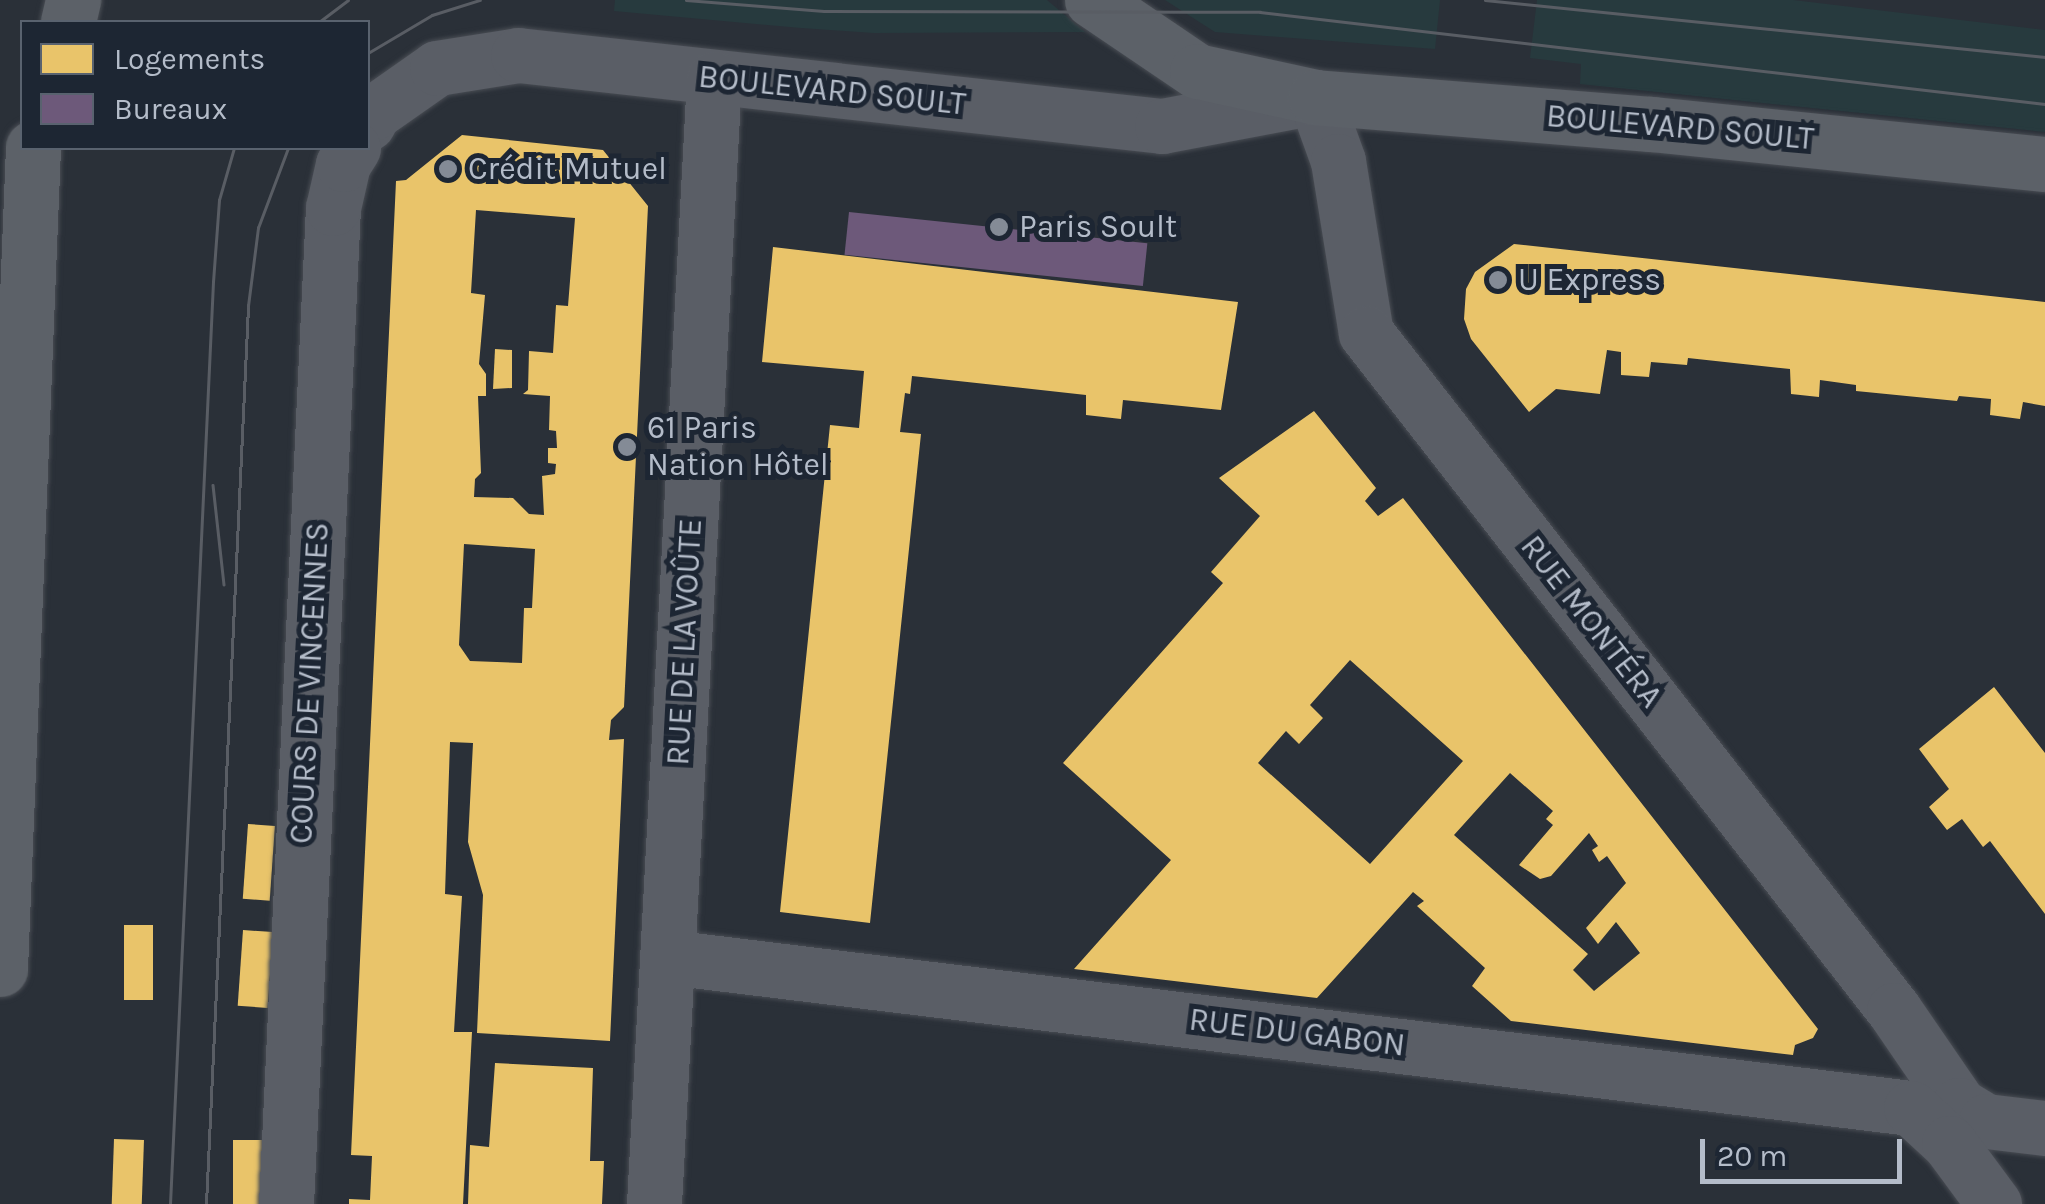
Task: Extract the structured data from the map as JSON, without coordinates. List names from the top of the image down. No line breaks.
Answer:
{"streets":{"main road":["BOULEVARD SOULT"],"street":["RUE MONTÉRA","RUE DE LA VOÛTE","COURS DE VINCENNES","RUE DU GABON"]},"crossings":[["BOULEVARD SOULT","RUE MONTÉRA"],["BOULEVARD SOULT","RUE DE LA VOÛTE"],["RUE MONTÉRA","RUE DU GABON"],["RUE DE LA VOÛTE","RUE DU GABON"]],"places":["Crédit Mutuel","Paris Soult","U Express","61 Paris Nation Hôtel"],"legend":["Logements","Bureaux"],"scale_bar":"20 m"}
